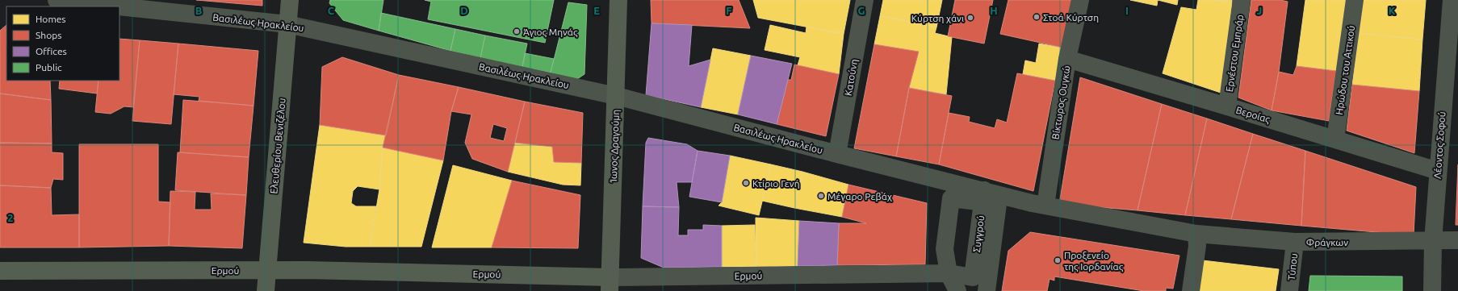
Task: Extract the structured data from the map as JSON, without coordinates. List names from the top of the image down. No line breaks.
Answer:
{"streets":{"main road":["Ελευθερίου Βενιζέλου","Ίωνος Δραγούμη","Ερμού"],"street":["Βασιλέως Ηρακλείου","Ερνέστου Εμπράρ","Ηρώδου του Αττικού","Κατούνη","Βίκτωρος Ουγκώ","Βεροίας","Λέοντος Σοφού","Συγγρού","Φράγκων","Τύπου"]},"crossings":[["Βασιλέως Ηρακλείου","Κατούνη"],["Βασιλέως Ηρακλείου","Ελευθερίου Βενιζέλου"],["Βασιλέως Ηρακλείου","Ίωνος Δραγούμη"],["Βασιλέως Ηρακλείου","Συγγρού"],["Βασιλέως Ηρακλείου","Φράγκων"],["Ερνέστου Εμπράρ","Βεροίας"],["Ηρώδου του Αττικού","Βεροίας"],["Βίκτωρος Ουγκώ","Βεροίας"],["Βίκτωρος Ουγκώ","Φράγκων"],["Βεροίας","Λέοντος Σοφού"],["Λέοντος Σοφού","Φράγκων"],["Ελευθερίου Βενιζέλου","Ερμού"],["Ίωνος Δραγούμη","Ερμού"],["Συγγρού","Φράγκων"],["Συγγρού","Ερμού"],["Φράγκων","Τύπου"]],"places":["Στοά Κύρτση","Κύρτση χάνι","Άγιος Μηνάς","Κτίριο Γενή","Μέγαρο Ρεβάχ","Προξενείο της Ιορδανίας"],"legend":["Homes","Shops","Offices","Public"],"grid":{"columns":["B","C","D","E","F","G","H","I","J","K"],"rows":["2"]}}
